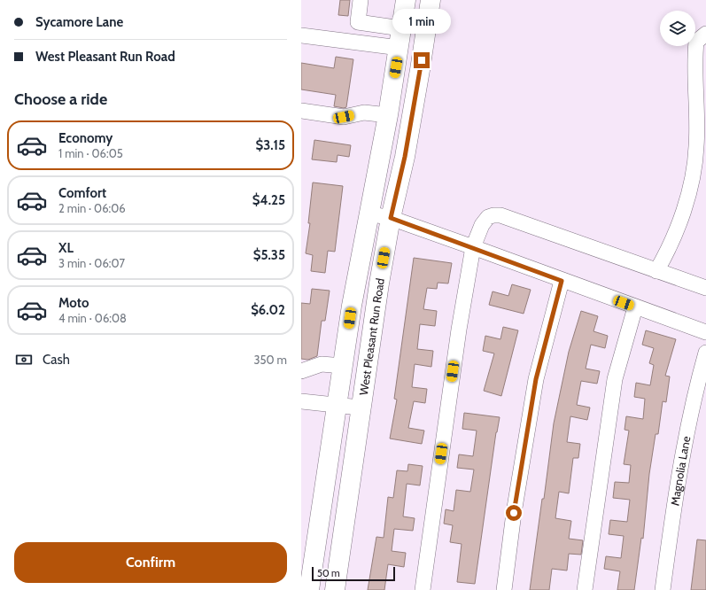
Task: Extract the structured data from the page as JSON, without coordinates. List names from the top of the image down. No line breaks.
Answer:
{"streets":{"main road":["West Pleasant Run Road"],"street":["Magnolia Lane"]},"scale_bar":"50 m","page":{"banner":["Sycamore Lane","West Pleasant Run Road"],"bubble":"1 min","heading":"Choose a ride","list":[{"name":"Economy","note":"1 min · 06:05","value":"$3.15"},{"name":"Comfort","note":"2 min · 06:06","value":"$4.25"},{"name":"XL","note":"3 min · 06:07","value":"$5.35"},{"name":"Moto","note":"4 min · 06:08","value":"$6.02"}],"pay":["Cash","350 m"],"buttons":"Confirm","scale":"50 m"}}
